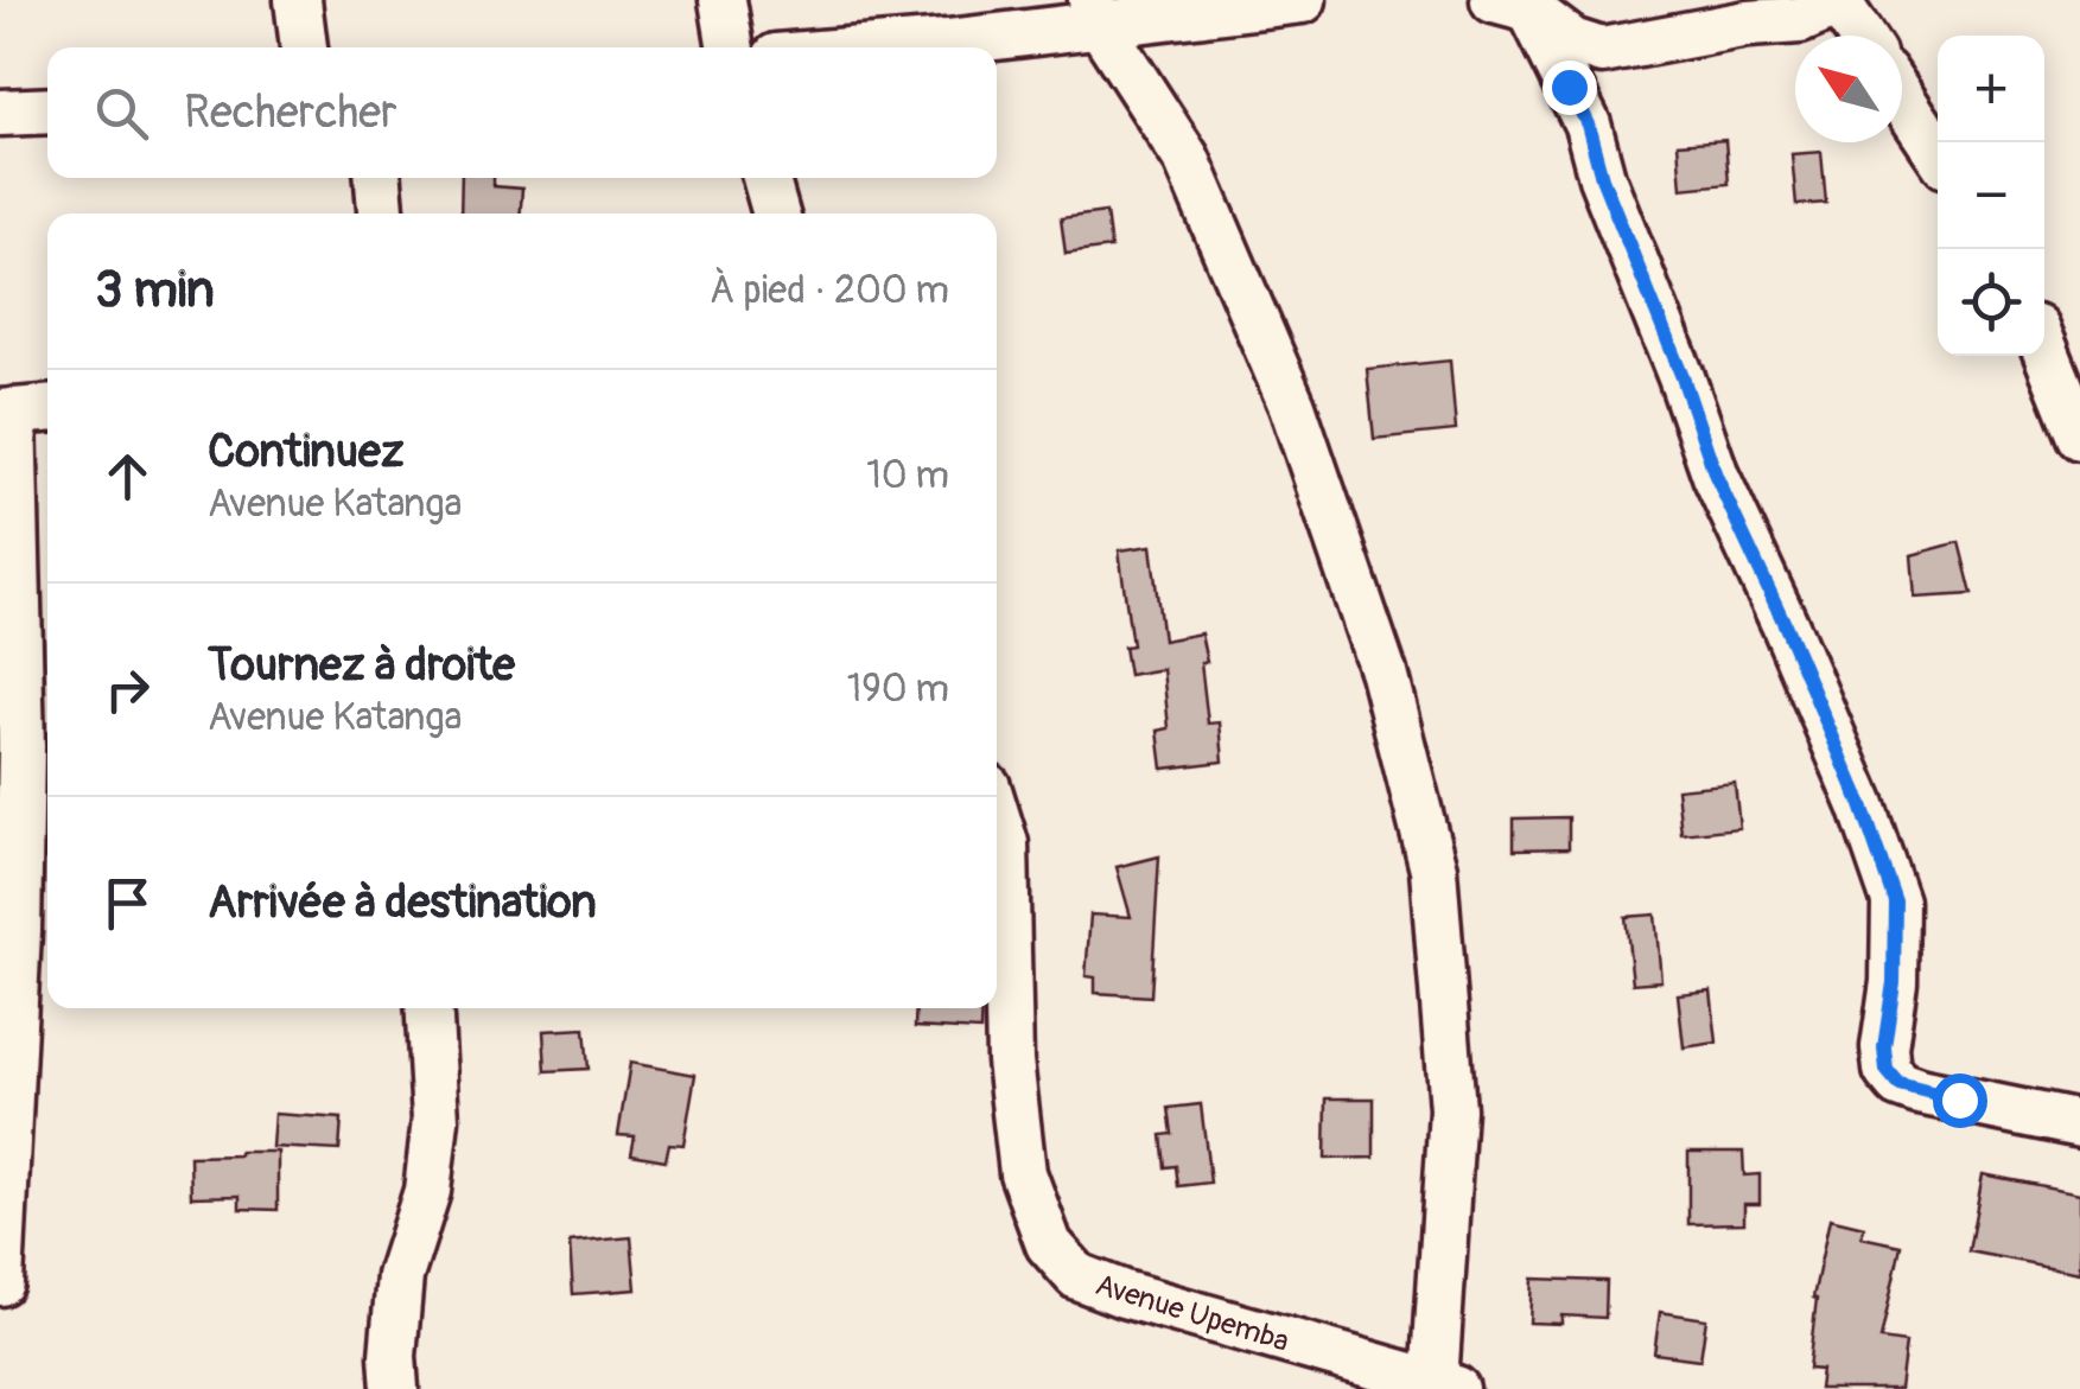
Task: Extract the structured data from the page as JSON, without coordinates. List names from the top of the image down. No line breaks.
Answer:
{"streets":{"street":["Avenue Upemba"]},"north":"top left","page":{"map_buttons":["+","−"],"search":"Rechercher","heading":["3 min","À pied · 200 m"],"list":[["Continuez","Avenue Katanga","10 m"],["Tournez à droite","Avenue Katanga","190 m"],"Arrivée à destination"]}}
